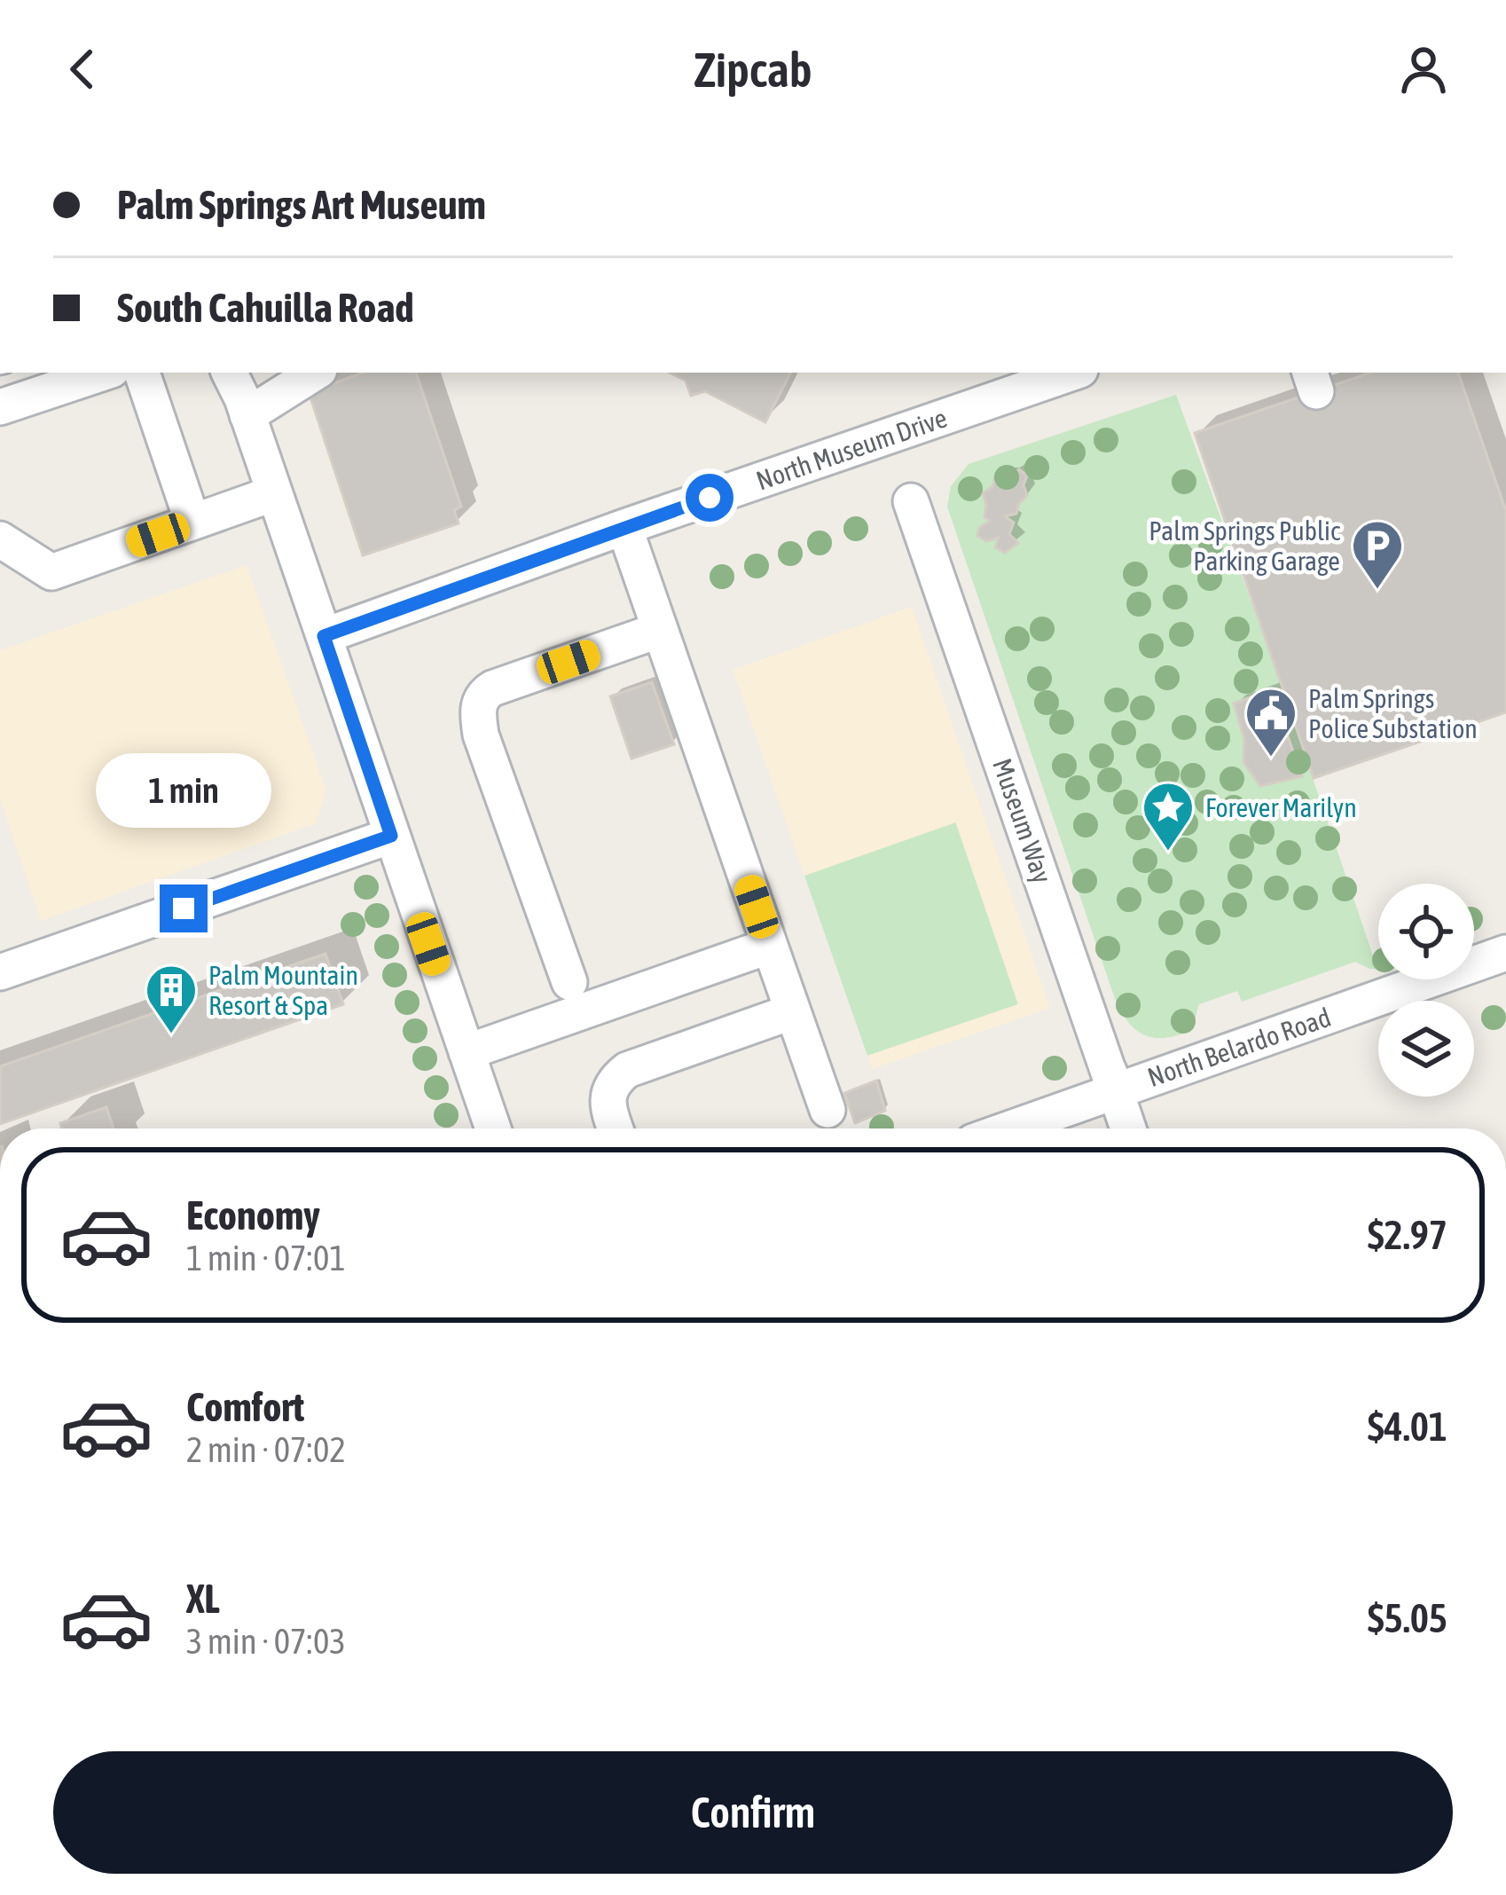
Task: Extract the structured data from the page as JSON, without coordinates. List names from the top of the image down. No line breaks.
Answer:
{"streets":{"street":["North Museum Drive","Museum Way","North Belardo Road"]},"crossings":[["Museum Way","North Belardo Road"]],"places":{"parking":["Palm Springs Public Parking Garage"],"public building":["Palm Springs Police Substation"],"place":["Forever Marilyn"],"building":["Palm Mountain Resort & Spa"]},"page":{"header":"Zipcab","banner":["Palm Springs Art Museum","South Cahuilla Road"],"bubble":"1 min","list":[{"name":"Economy","note":"1 min · 07:01","value":"$2.97"},{"name":"Comfort","note":"2 min · 07:02","value":"$4.01"},{"name":"XL","note":"3 min · 07:03","value":"$5.05"}],"buttons":"Confirm"}}
